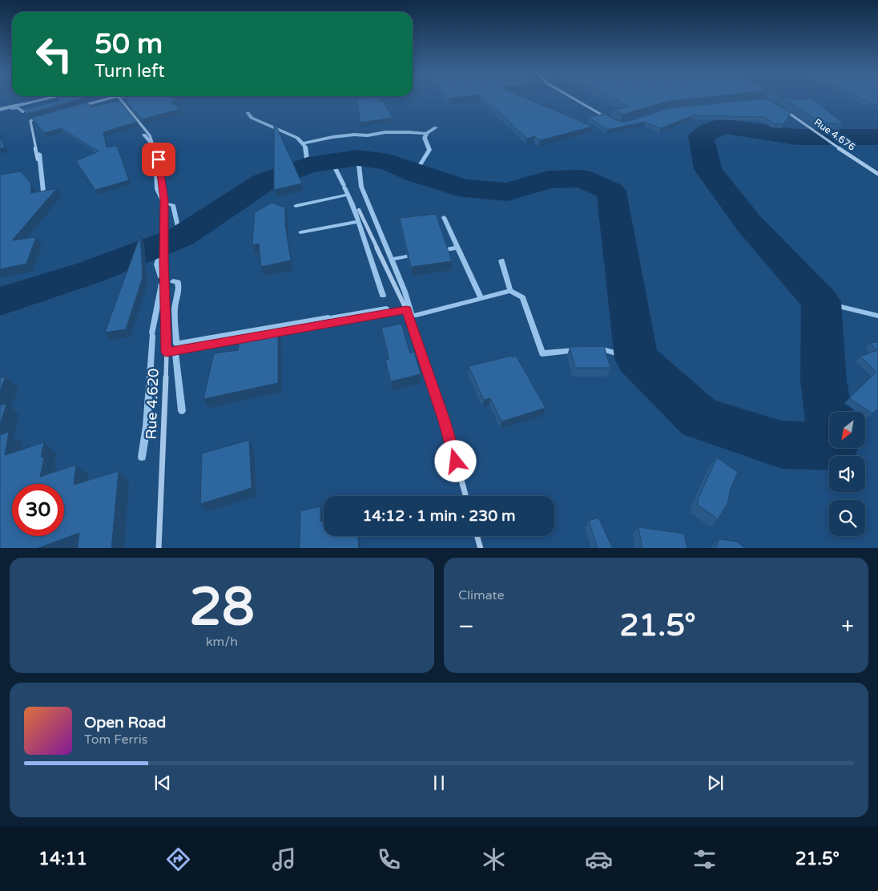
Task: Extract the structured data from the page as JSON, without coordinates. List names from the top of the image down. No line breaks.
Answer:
{"streets":{"street":["Rue 4.676","Rue 4.620"]},"north":"bottom left","page":{"turn":["50 m","Turn left"],"limit":"30","trip":"14:12 · 1 min · 230 m","tile":[["28","km/h"],"Climate"],"heat":["−","21.5°","+"],"song":["Open Road","Tom Ferris"],"tabs":["14:11","21.5°"]}}
